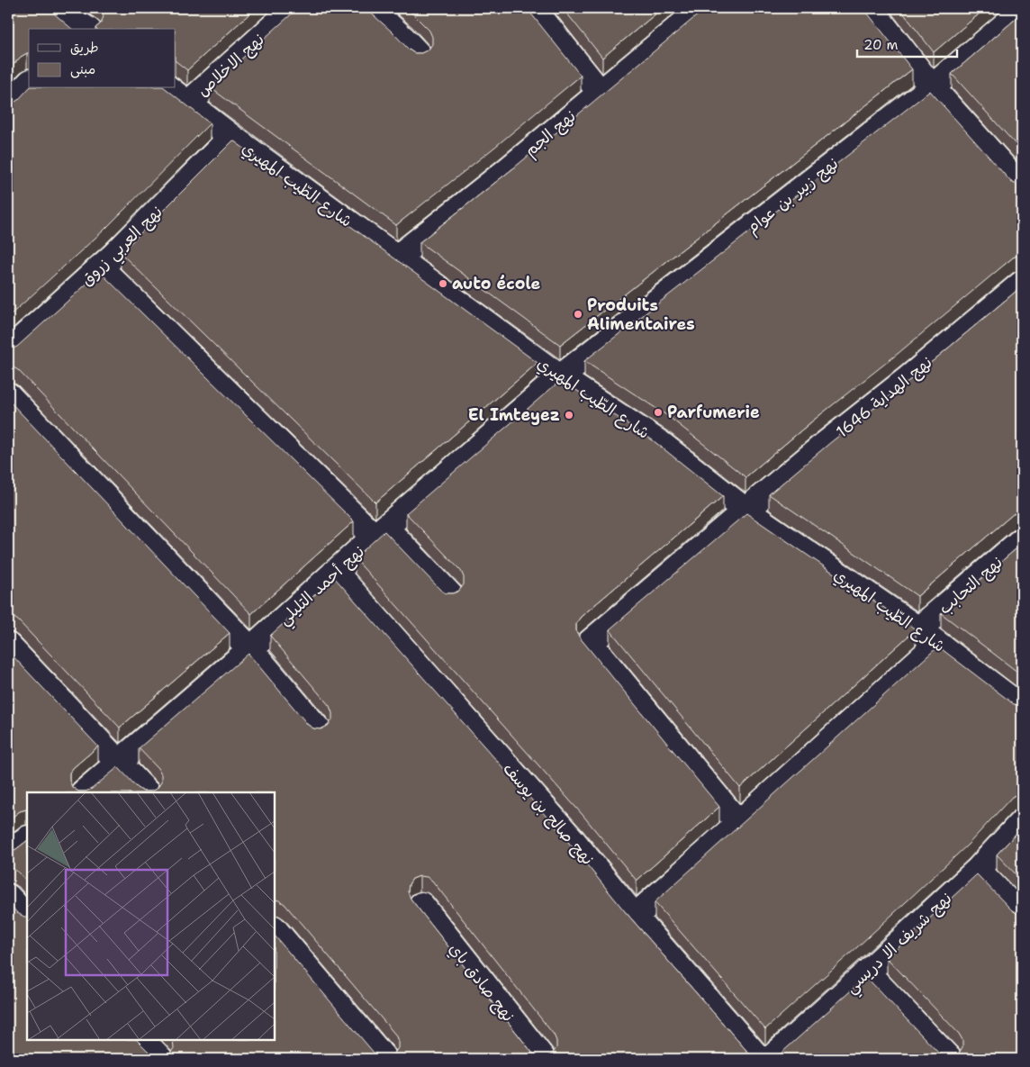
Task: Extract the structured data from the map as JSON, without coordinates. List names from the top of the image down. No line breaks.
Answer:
{"streets":{"street":["نهج الاخلاص","نهج الجم","شارع الطّيب المهيري","نهج زبير بن عوام","نهج العربي زروق","نهج الهداية 1646","نهج أحمد التليلي","نهج التحابب","نهج صالح بن يوسف","نهج شريف الا دريسي","نهج صادق باي"]},"crossings":[["نهج الاخلاص","شارع الطّيب المهيري"],["نهج الجم","شارع الطّيب المهيري"],["شارع الطّيب المهيري","نهج زبير بن عوام"],["شارع الطّيب المهيري","نهج العربي زروق"],["شارع الطّيب المهيري","نهج الهداية 1646"],["شارع الطّيب المهيري","نهج أحمد التليلي"],["شارع الطّيب المهيري","نهج التحابب"],["نهج زبير بن عوام","نهج أحمد التليلي"],["نهج أحمد التليلي","نهج صالح بن يوسف"],["نهج التحابب","نهج صالح بن يوسف"]],"places":["auto école","Produits Alimentaires","Parfumerie","El Imteyez"],"legend":["طريق","مبنى"],"scale_bar":"20 m"}
